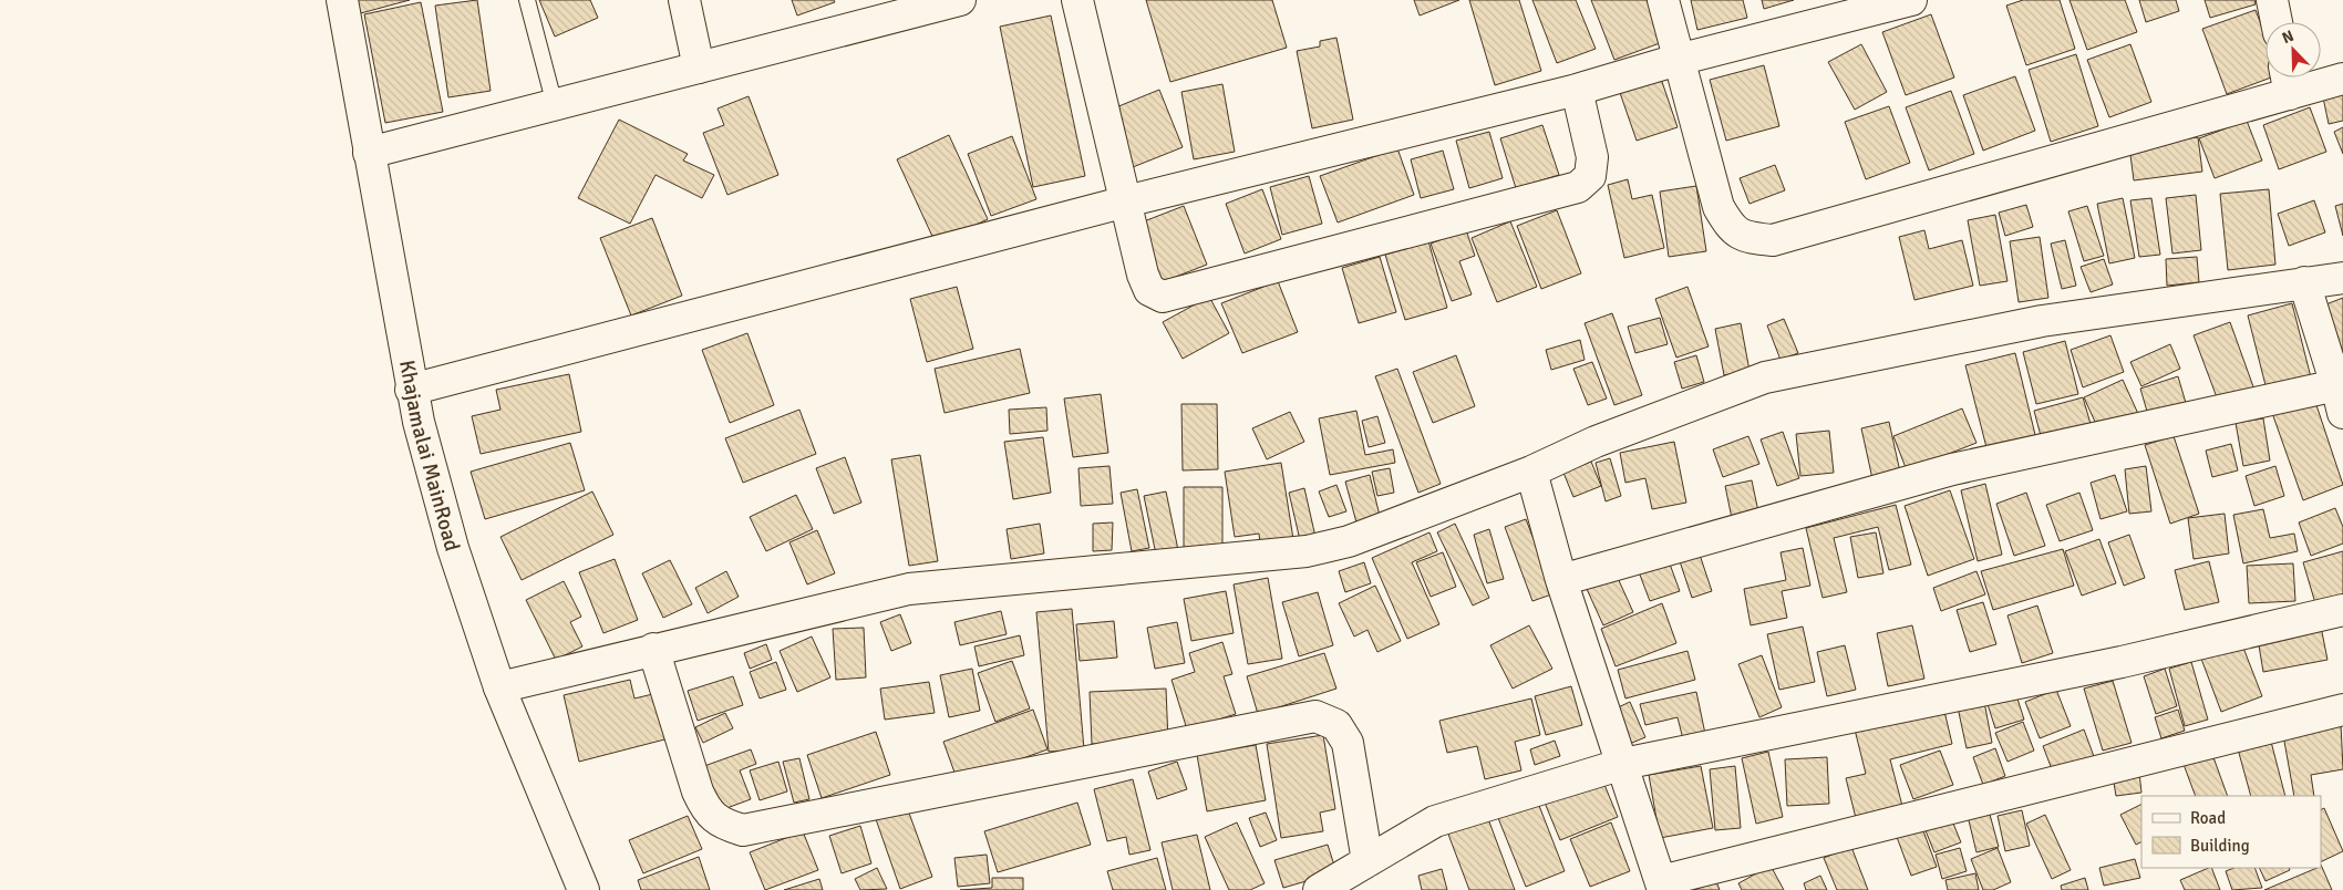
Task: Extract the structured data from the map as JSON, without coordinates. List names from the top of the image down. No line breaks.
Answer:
{"streets":{"street":["Khajamalai MainRoad"]},"legend":["Road","Building"],"north":"top left"}
